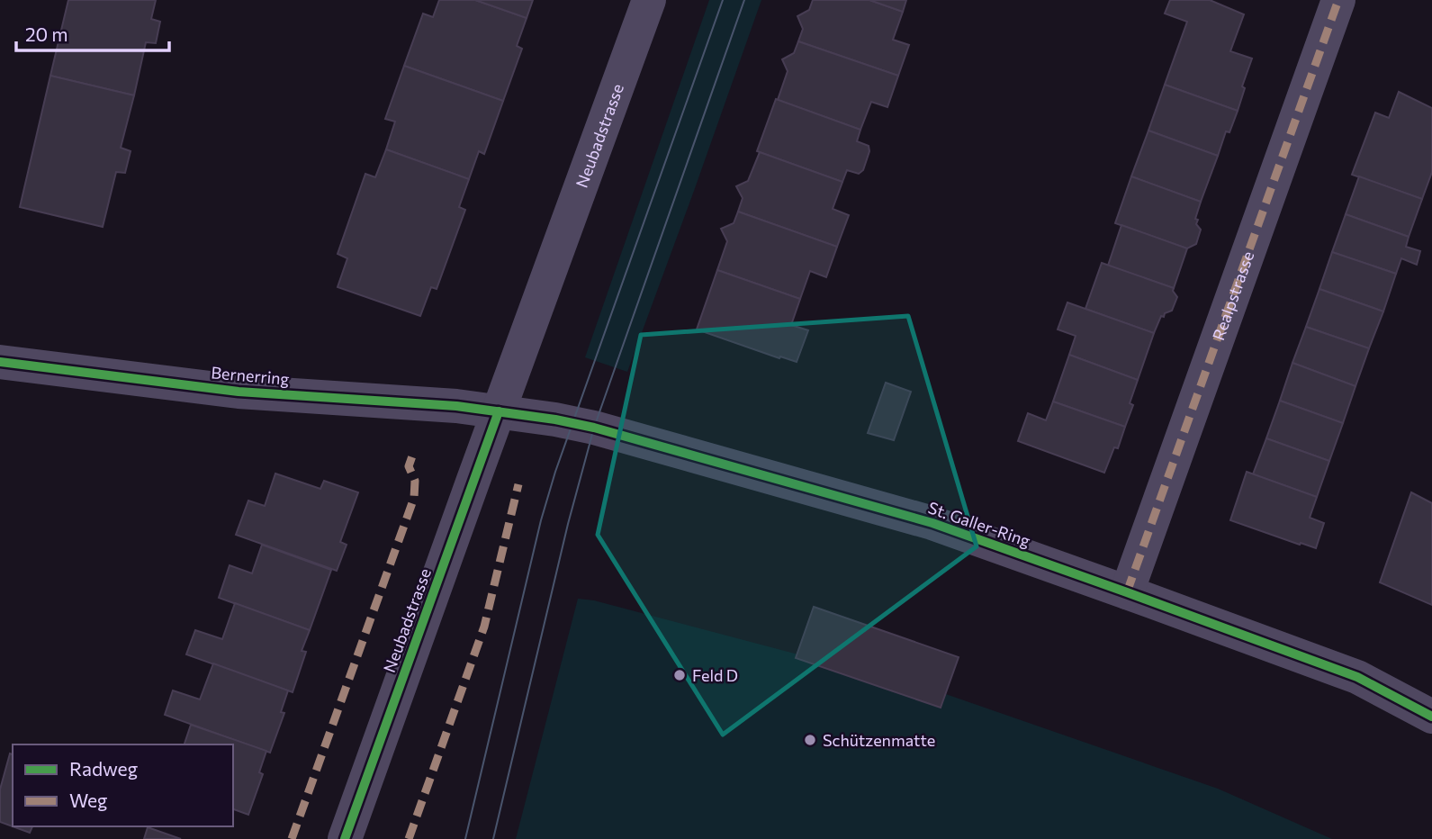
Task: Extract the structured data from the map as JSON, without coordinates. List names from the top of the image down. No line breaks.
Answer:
{"streets":{"street":["Neubadstrasse","Realpstrasse","Bernerring","St. Galler-Ring"]},"crossings":[["Neubadstrasse","Bernerring"],["Neubadstrasse","St. Galler-Ring"],["Realpstrasse","St. Galler-Ring"],["Bernerring","St. Galler-Ring"]],"places":["Feld D","Schützenmatte"],"legend":["Radweg","Weg"],"scale_bar":"20 m"}
